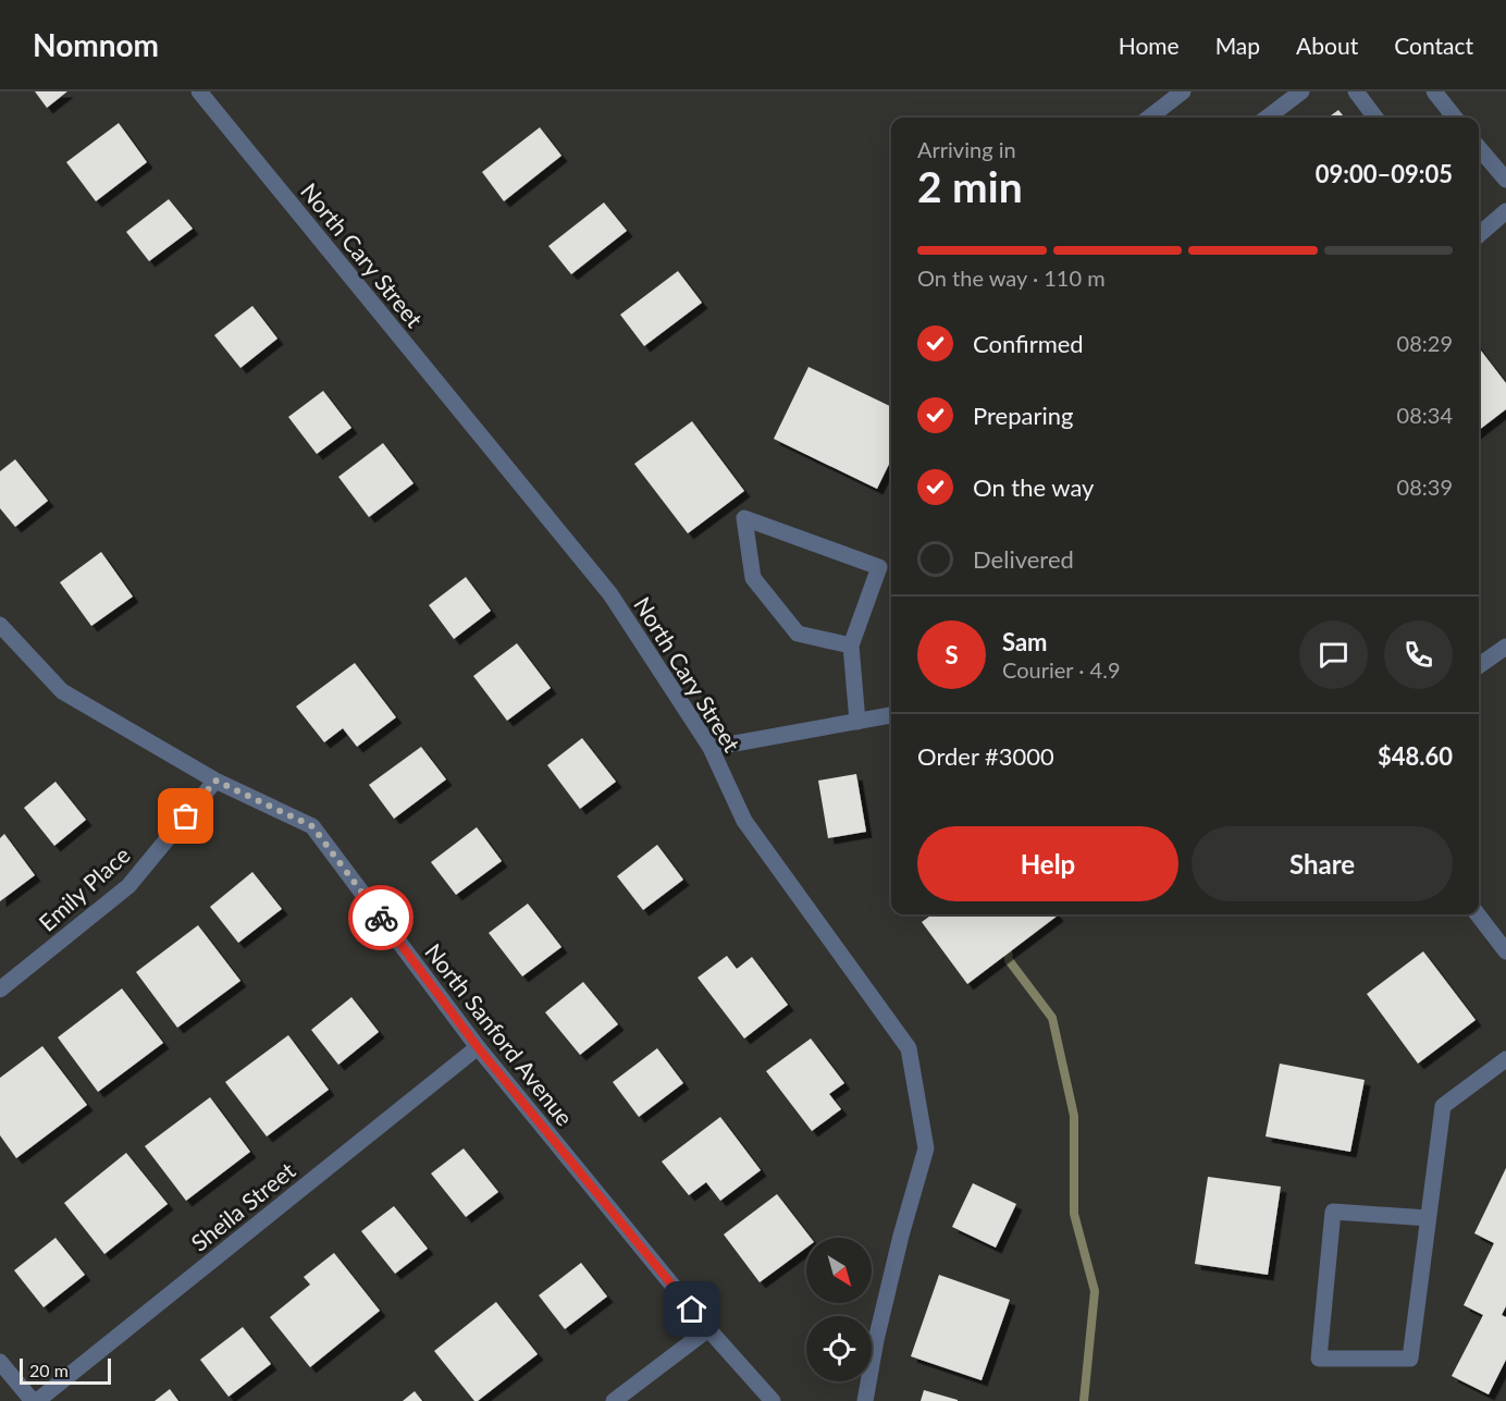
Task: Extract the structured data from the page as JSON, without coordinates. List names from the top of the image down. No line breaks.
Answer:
{"streets":{"street":["North Cary Street","Emily Place","North Sanford Avenue","Sheila Street"]},"crossings":[["Emily Place","North Sanford Avenue"],["North Sanford Avenue","Sheila Street"]],"scale_bar":"20 m","north":"bottom right","page":{"header":"Nomnom","nav":["Home","Map","About","Contact"],"heading":["2 min","Arriving in","09:00–09:05"],"panel":["Sam","Courier · 4.9","Order #3000","$48.60"],"bar":"On the way · 110 m","list":[["Confirmed","08:29"],["Preparing","08:34"],["On the way","08:39"],"Delivered"],"round":"S","buttons":["Help","Share"],"scale":"20 m"}}
